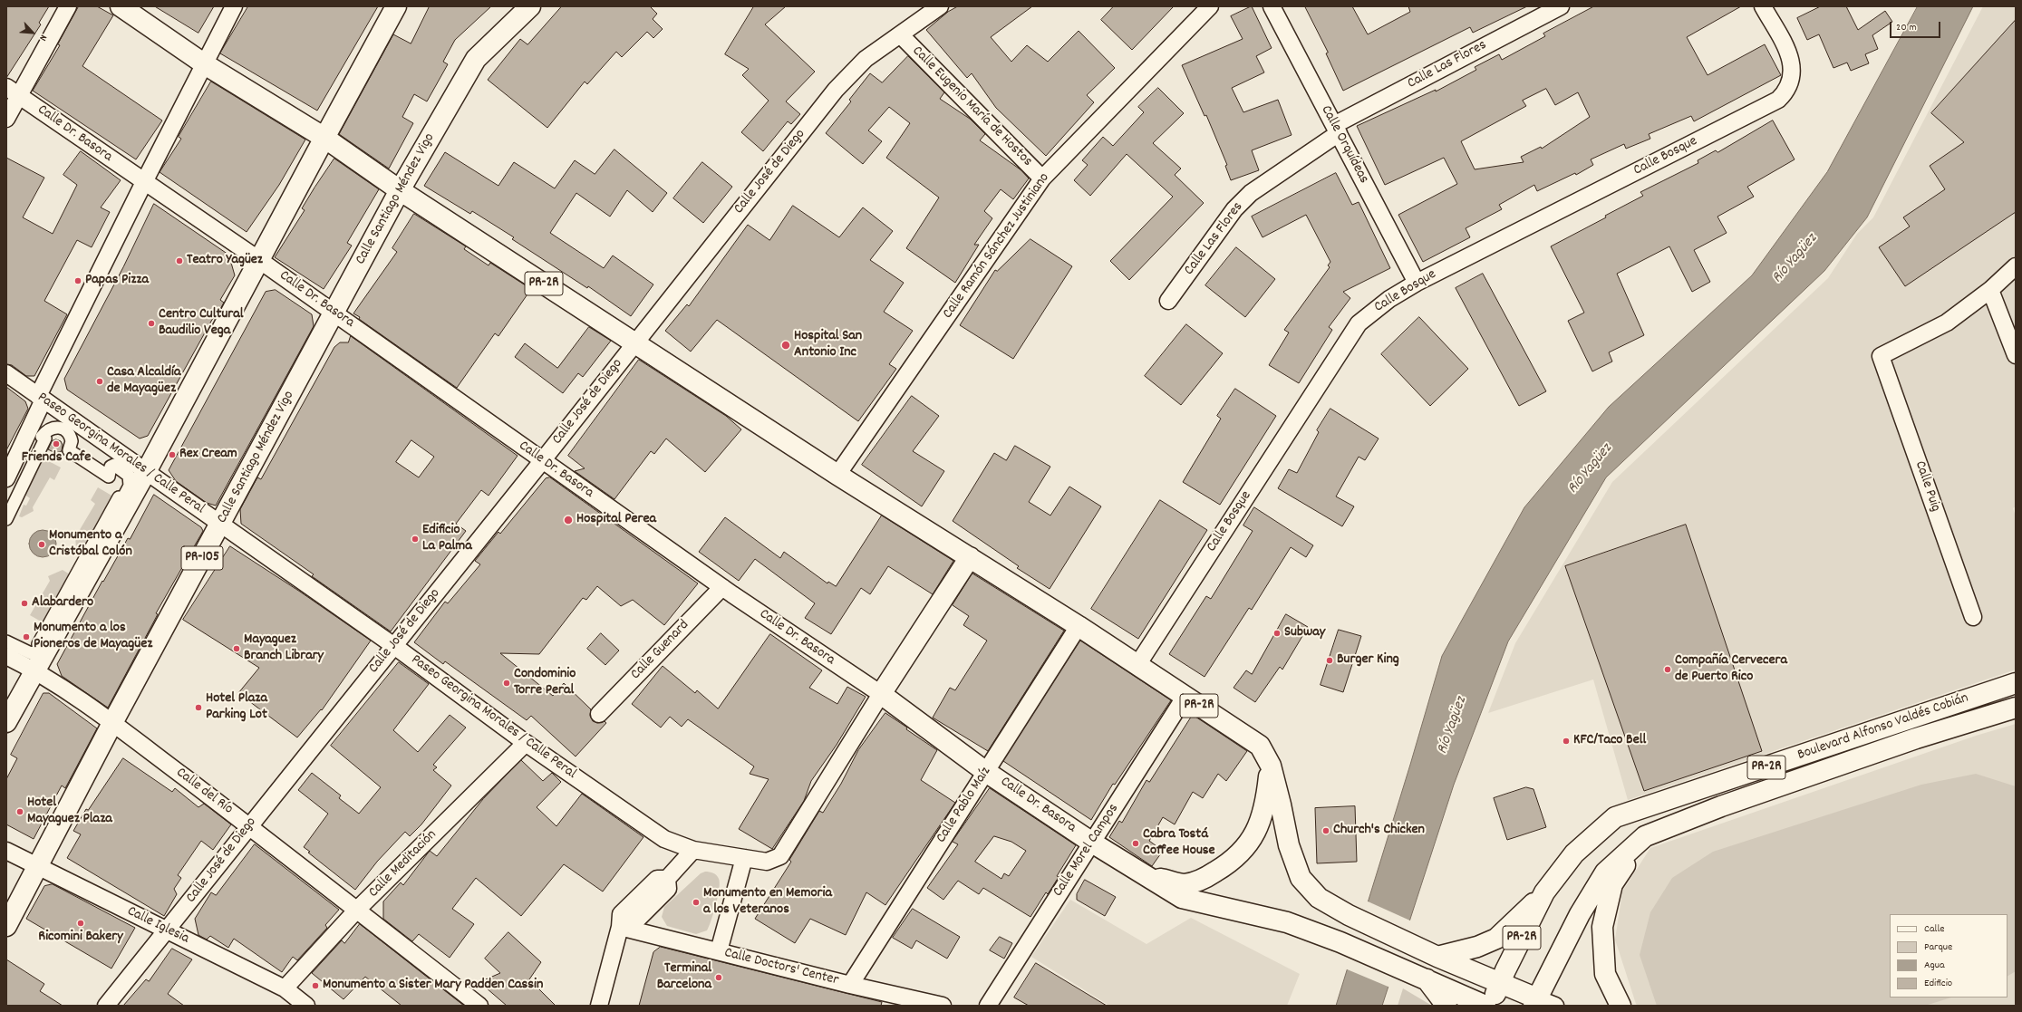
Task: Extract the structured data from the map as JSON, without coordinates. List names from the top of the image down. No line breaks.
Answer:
{"streets":{"main road":["Calle Dr. Basora","Calle Santiago Méndez Vigo","PR-2R","PR-105","Boulevard Alfonso Valdés Cobián"],"street":["Calle Las Flores","Calle Eugenio María de Hostos","Calle Orquídeas","Calle Bosque","Calle José de Diego","Calle Ramón Sánchez Justiniano","Paseo Georgina Morales / Calle Peral","Calle Puig","Calle Guenard","Calle del Río","Calle Pablo Maíz","Calle Morel Campos","Calle Meditación","Calle Iglesia","Calle Doctors' Center"]},"crossings":[["Calle Las Flores","Calle Orquídeas"],["Calle Eugenio María de Hostos","Calle José de Diego"],["Calle Eugenio María de Hostos","Calle Ramón Sánchez Justiniano"],["Calle Dr. Basora","Calle José de Diego"],["Calle Dr. Basora","Calle Santiago Méndez Vigo"],["Calle Dr. Basora","Paseo Georgina Morales / Calle Peral"],["Calle Dr. Basora","Calle Guenard"],["Calle Dr. Basora","Calle Pablo Maíz"],["Calle Dr. Basora","Calle Morel Campos"],["Calle Orquídeas","Calle Bosque"],["Calle Bosque","PR-2R"],["Calle José de Diego","PR-2R"],["Calle José de Diego","Paseo Georgina Morales / Calle Peral"],["Calle José de Diego","Calle del Río"],["Calle José de Diego","Calle Iglesia"],["Calle Santiago Méndez Vigo","PR-2R"],["Calle Santiago Méndez Vigo","Paseo Georgina Morales / Calle Peral"],["Calle Santiago Méndez Vigo","Calle del Río"],["Calle Santiago Méndez Vigo","Calle Iglesia"],["Calle Ramón Sánchez Justiniano","PR-2R"],["PR-2R","Boulevard Alfonso Valdés Cobián"],["PR-2R","Calle Pablo Maíz"],["PR-2R","Calle Morel Campos"],["Paseo Georgina Morales / Calle Peral","Calle Meditación"],["Calle del Río","Calle Meditación"],["Calle Pablo Maíz","Calle Doctors' Center"],["Calle Meditación","Calle Iglesia"]],"water":["Río Yagüez"],"places":["Teatro Yagüez","Papas Pizza","Centro Cultural Baudilio Vega","Hospital San Antonio Inc","Casa Alcaldía de Mayagüez","Friends Cafe","Rex Cream","Hospital Perea","Edificio La Palma","Monumento a Cristóbal Colón","Alabardero","Subway","Monumento a los Pioneros de Mayagüez","Mayaguez Branch Library","Burger King","Compañía Cervecera de Puerto Rico","Condominio Torre Peral","Hotel Plaza Parking Lot","KFC/Taco Bell","Hotel Mayaguez Plaza","Church's Chicken","Cabra Tostá Coffee House","Monumento en Memoria a los Veteranos","Ricomini Bakery","Terminal Barcelona","Monumento a Sister Mary Padden Cassin"],"legend":["Calle","Parque","Agua","Edificio"],"scale_bar":"20 m","north":"bottom right"}
